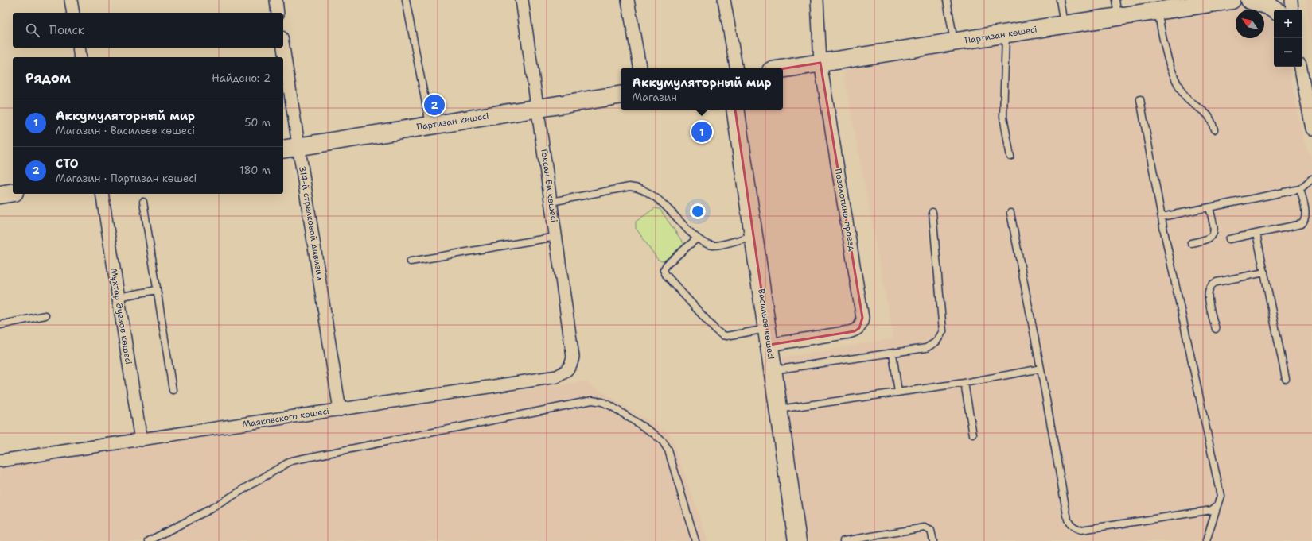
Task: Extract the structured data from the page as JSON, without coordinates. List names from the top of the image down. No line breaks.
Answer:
{"streets":{"main road":["Партизан көшесі","Васильев көшесі"],"street":["Токсан Би көшесі","Позолотина проезд","314-й стрелковой дивизии","Мұхтар Әуезов көшесі","Маяковского көшесі"]},"crossings":[["Партизан көшесі","Токсан Би көшесі"],["Партизан көшесі","Позолотина проезд"],["Партизан көшесі","314-й стрелковой дивизии"],["Токсан Би көшесі","Маяковского көшесі"],["Позолотина проезд","Васильев көшесі"],["314-й стрелковой дивизии","Маяковского көшесі"],["Мұхтар Әуезов көшесі","Маяковского көшесі"]],"north":"top left","page":{"map_buttons":["+","−"],"search":"Поиск","heading":["Рядом","Найдено: 2"],"popup":["Аккумуляторный мир","Магазин"],"pins":["2","1"],"list":[{"mark":"1","name":"Аккумуляторный мир","note":"Магазин · Васильев көшесі","value":"50 m"},{"mark":"2","name":"СТО","note":"Магазин · Партизан көшесі","value":"180 m"}]}}
